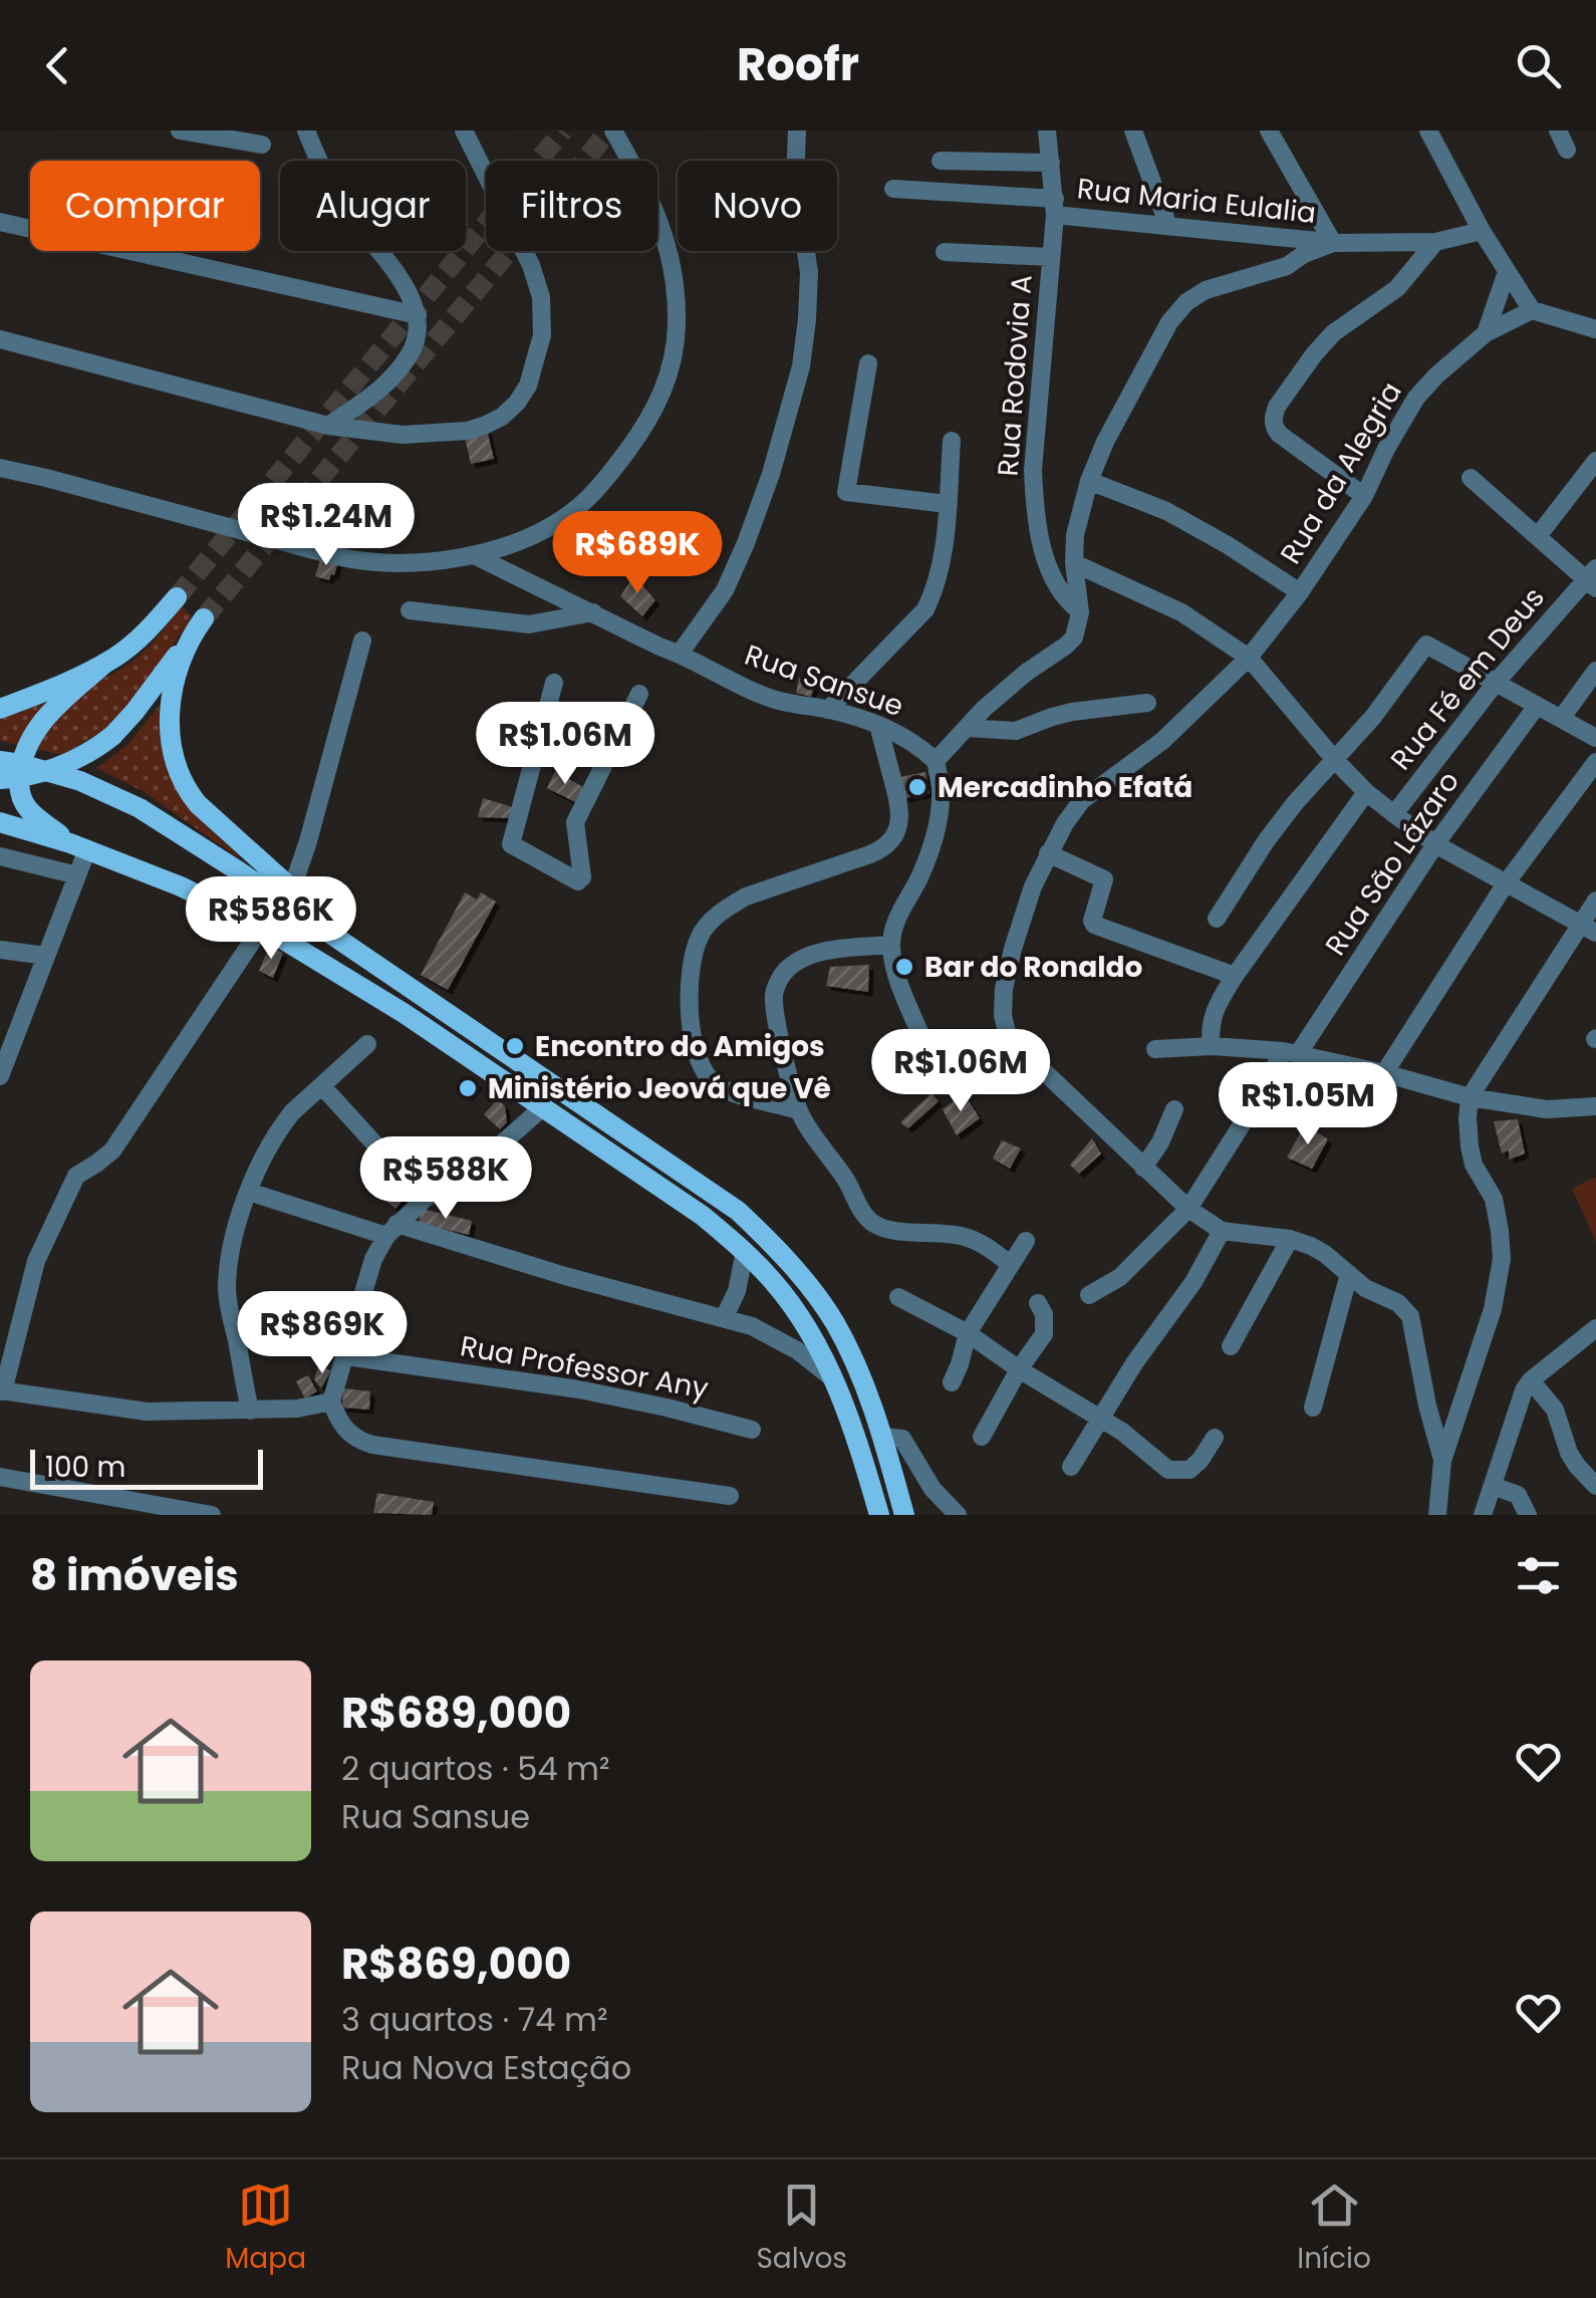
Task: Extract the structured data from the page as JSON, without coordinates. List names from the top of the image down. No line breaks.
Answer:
{"streets":{"street":["Rua Maria Eulalia","Rua Rodovia A","Rua da Alegria","Rua Fé em Deus","Rua Sansue","Rua São Lázaro","Rua Professor Any"]},"crossings":[["Rua Maria Eulalia","Rua Rodovia A"]],"places":["Mercadinho Efatá","Bar do Ronaldo","Encontro do Amigos","Ministério Jeová que Vê"],"scale_bar":"100 m","page":{"header":"Roofr","chip":["Comprar","Alugar","Filtros","Novo"],"price":["R$1.24M","R$689K","R$1.06M","R$586K","R$1.06M","R$1.05M","R$588K","R$869K"],"scale":"100 m","heading":"8 imóveis","list":[{"name":"R$689,000","note":"2 quartos · 54 m² · Rua Sansue"},{"name":"R$869,000","note":"3 quartos · 74 m² · Rua Nova Estação"}],"tabs":["Mapa","Salvos","Início"]}}
